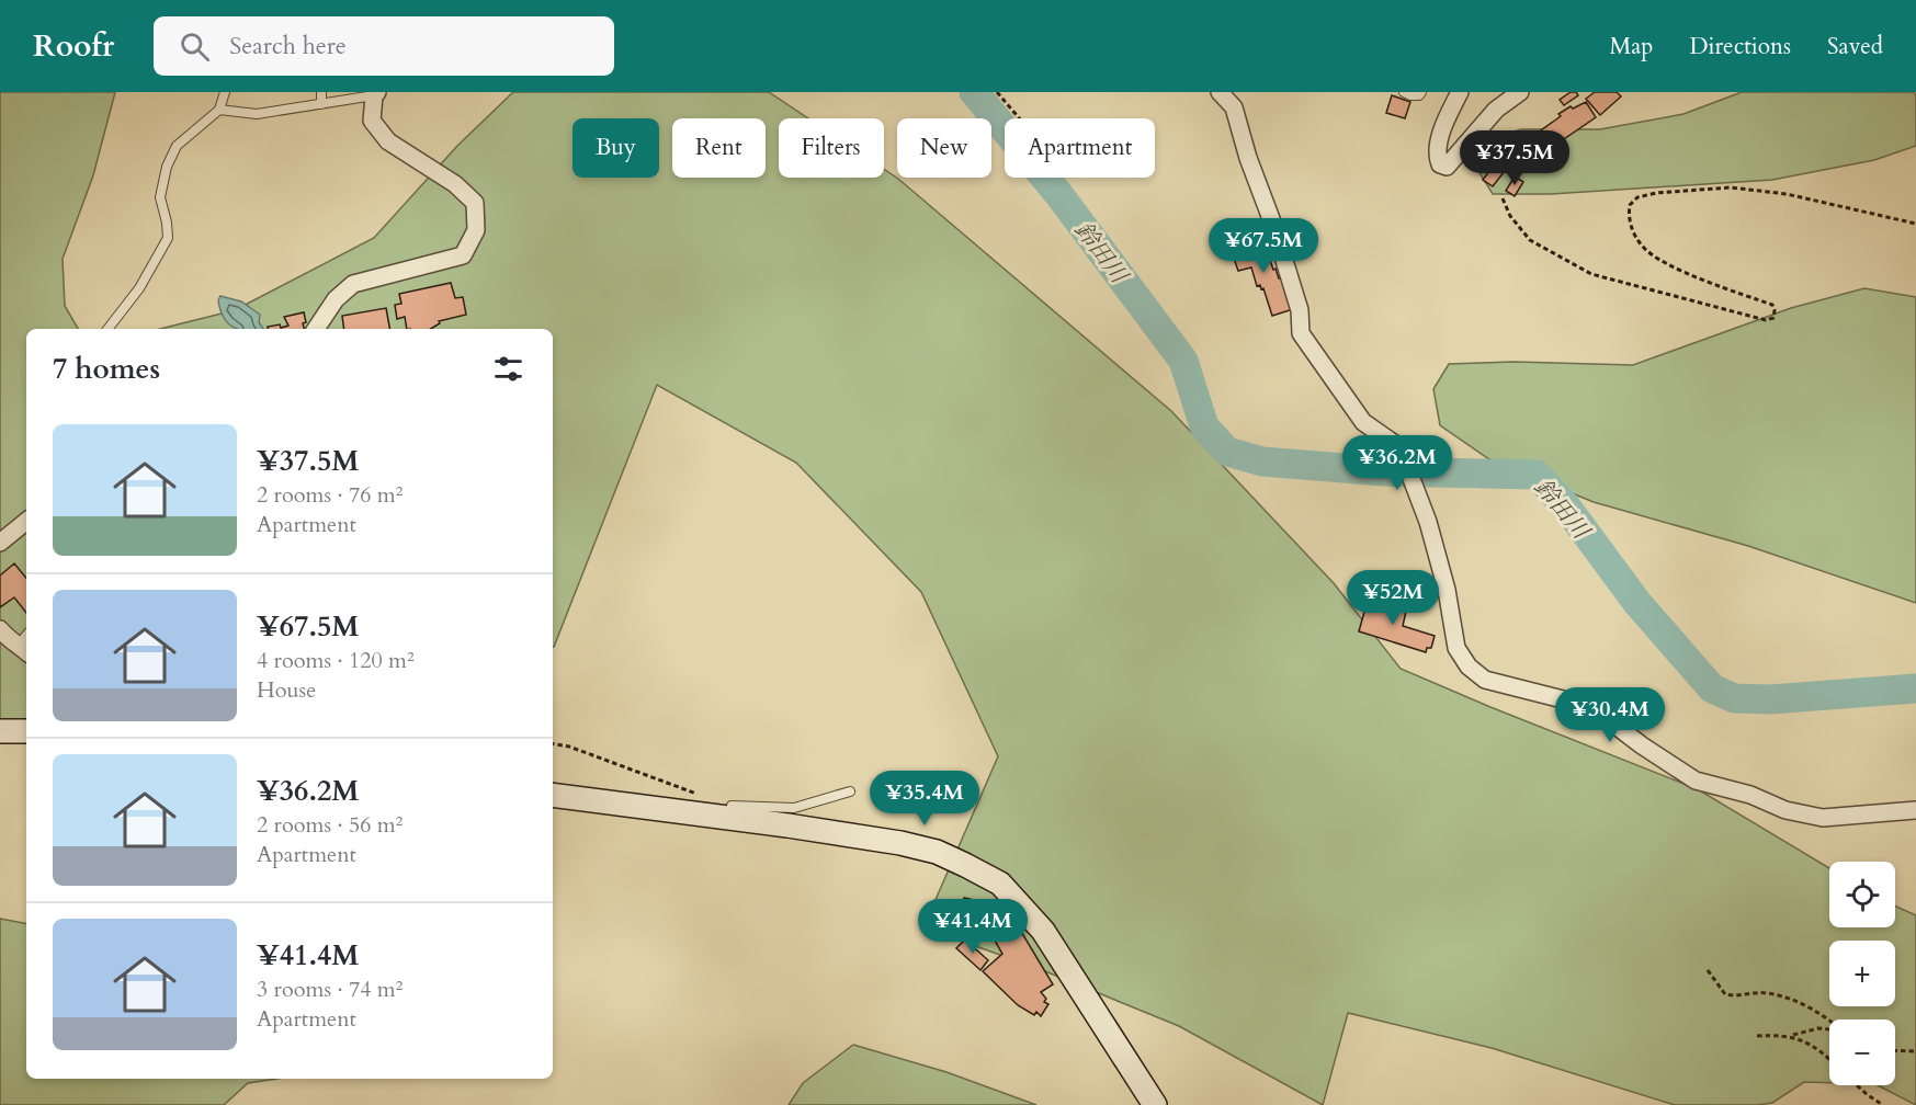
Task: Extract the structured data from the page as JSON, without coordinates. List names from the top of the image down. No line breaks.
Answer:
{"water":["鈴田川"],"page":{"header":"Roofr","search":"Search here","nav":["Map","Directions","Saved"],"chip":["Buy","Rent","Filters","New","Apartment"],"price":["¥37.5M","¥67.5M","¥36.2M","¥52M","¥30.4M","¥35.4M","¥41.4M"],"heading":"7 homes","list":[{"name":"¥37.5M","note":"2 rooms · 76 m² · Apartment"},{"name":"¥67.5M","note":"4 rooms · 120 m² · House"},{"name":"¥36.2M","note":"2 rooms · 56 m² · Apartment"},{"name":"¥41.4M","note":"3 rooms · 74 m² · Apartment"}],"map_buttons":["+","−"]}}
